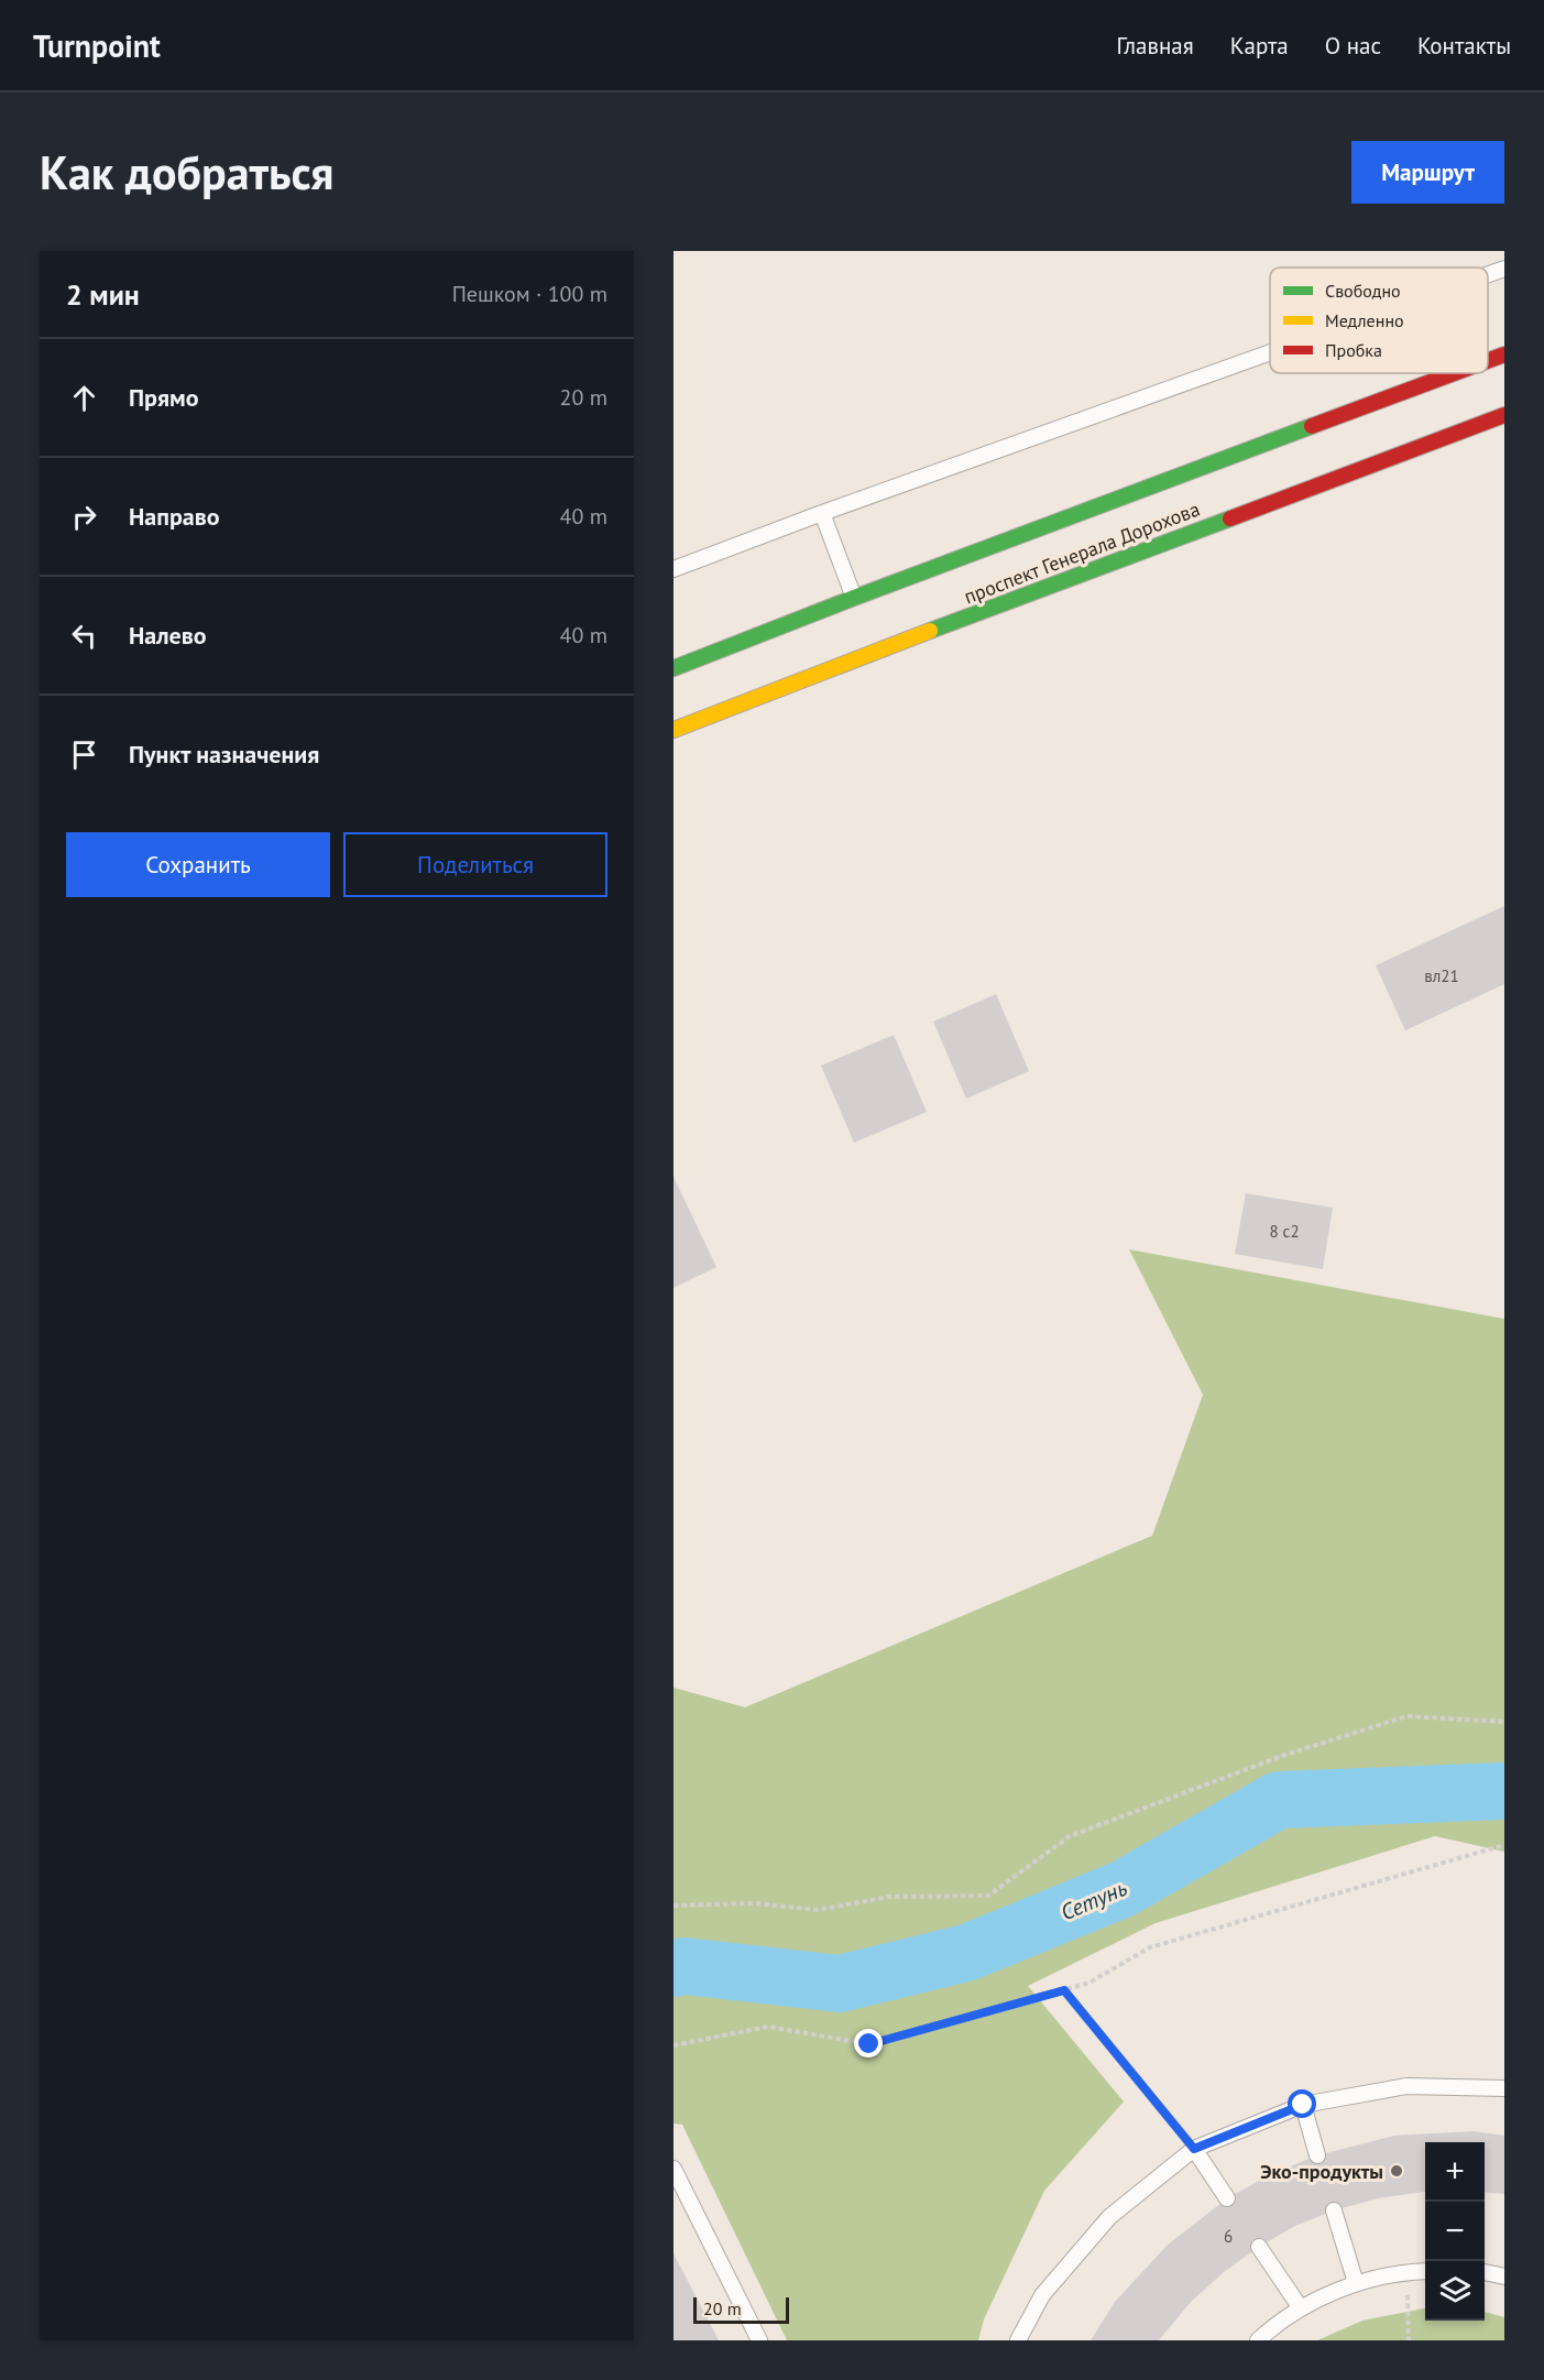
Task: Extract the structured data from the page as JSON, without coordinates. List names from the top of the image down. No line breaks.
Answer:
{"streets":{"main road":["проспект Генерала Дорохова"]},"water":["Сетунь"],"places":["Эко-продукты"],"house_numbers":["вл21","8 с2","6"],"legend":["Свободно","Медленно","Пробка"],"scale_bar":"20 m","page":{"header":"Turnpoint","nav":["Главная","Карта","О нас","Контакты"],"buttons":["Маршрут",["Сохранить","Поделиться"]],"title":"Как добраться","heading":["2 мин","Пешком · 100 m"],"list":[["Прямо","20 m"],["Направо","40 m"],["Налево","40 m"],"Пункт назначения"],"map_buttons":["+","−"],"scale":"20 m"}}
